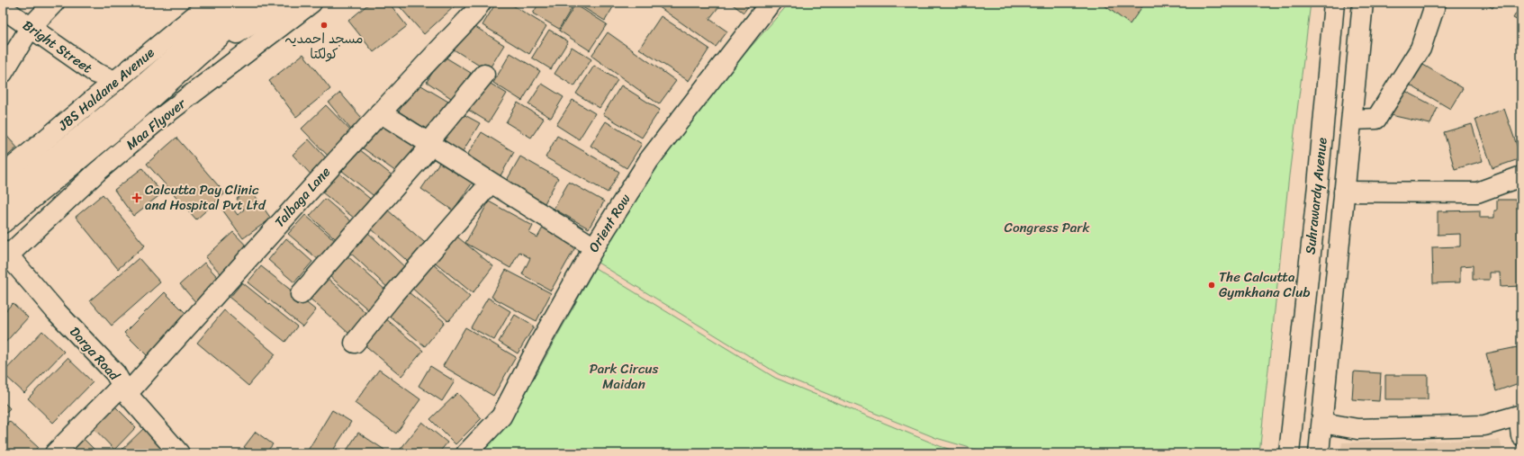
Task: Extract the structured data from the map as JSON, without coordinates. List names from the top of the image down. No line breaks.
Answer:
{"streets":{"main road":["Bright Street","JBS Haldane Avenue","Maa Flyover","Suhrawardy Avenue","Talbaga Lane","Orient Row","Darga Road"]},"crossings":[["Bright Street","JBS Haldane Avenue"],["Maa Flyover","Darga Road"],["Talbaga Lane","Darga Road"]],"parks":["Congress Park","Park Circus Maidan"],"places":{"other":["مسجد احمدیہ کولکتا","The Calcutta Gymkhana Club"],"health":["Calcutta Pay Clinic and Hospital Pvt Ltd"]}}
